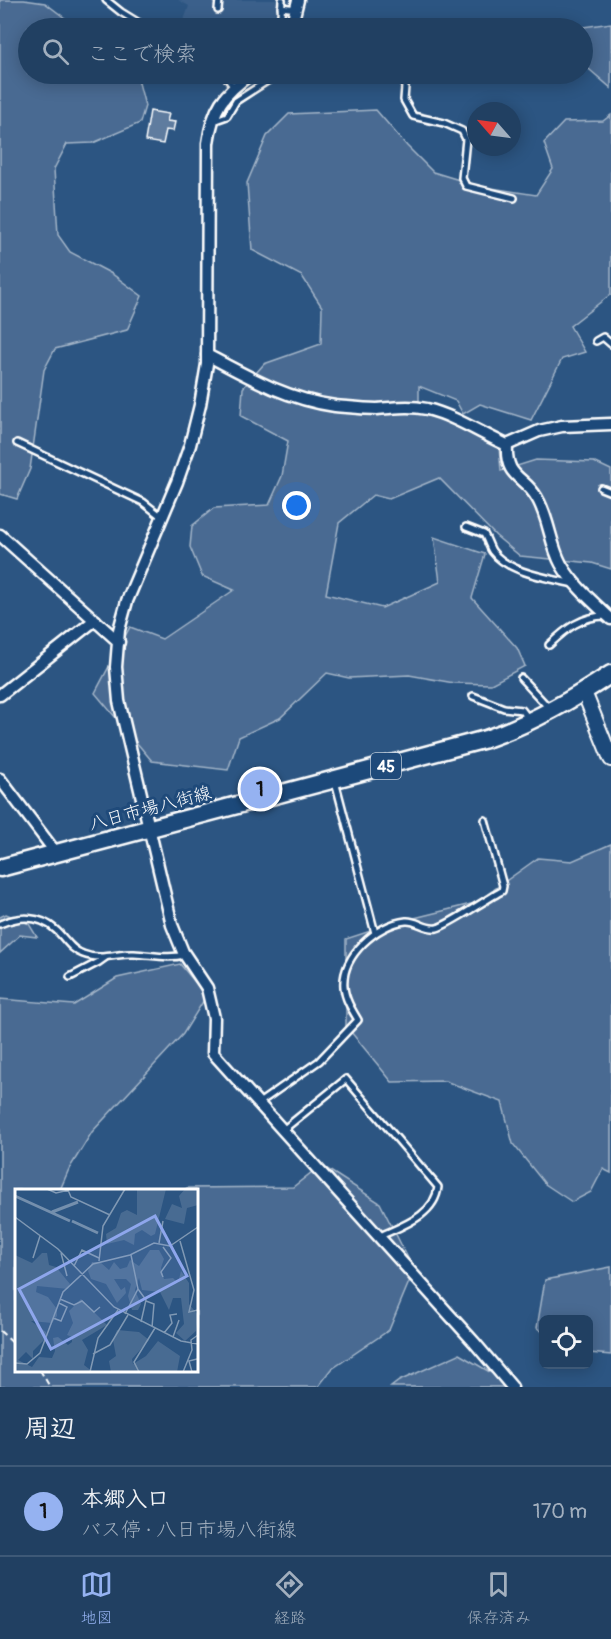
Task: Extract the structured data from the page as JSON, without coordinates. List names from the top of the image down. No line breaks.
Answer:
{"streets":{"main road":["45","八日市場八街線"]},"north":"top left","page":{"search":"ここで検索","pins":"1","heading":"周辺","list":[{"mark":"1","name":"本郷入口","note":"バス停 · 八日市場八街線","value":"170 m"}],"nav":["地図","経路","保存済み"]}}
